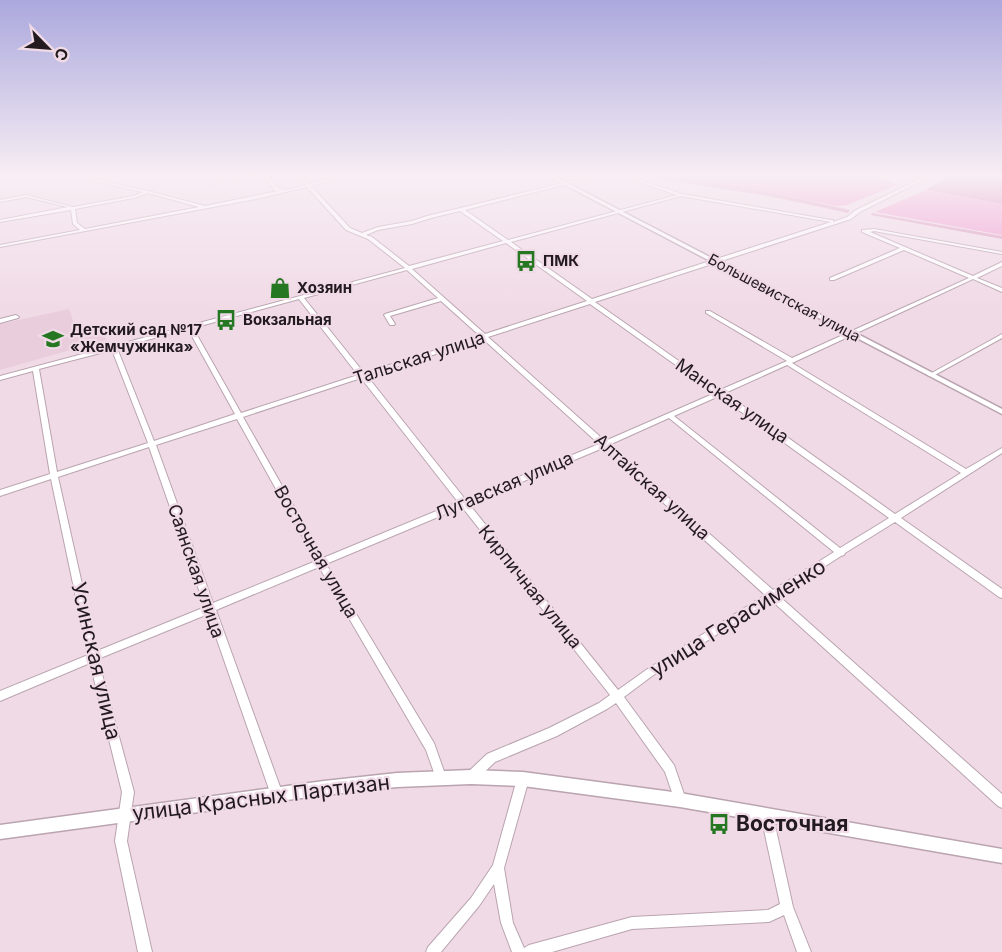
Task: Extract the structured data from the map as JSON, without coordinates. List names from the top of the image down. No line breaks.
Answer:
{"streets":{"main road":["Большевистская улица","улица Красных Партизан"],"street":["Тальская улица","Манская улица","Лугавская улица","Алтайская улица","Восточная улица","Саянская улица","Кирпичная улица","улица Герасименко","Усинская улица"]},"crossings":[["Большевистская улица","Тальская улица"],["Большевистская улица","Лугавская улица"],["Тальская улица","Манская улица"],["Тальская улица","Алтайская улица"],["Тальская улица","Восточная улица"],["Тальская улица","Саянская улица"],["Тальская улица","Кирпичная улица"],["Тальская улица","Усинская улица"],["Манская улица","Лугавская улица"],["Манская улица","улица Герасименко"],["Лугавская улица","Алтайская улица"],["Лугавская улица","Восточная улица"],["Лугавская улица","Саянская улица"],["Лугавская улица","Кирпичная улица"],["Лугавская улица","Усинская улица"],["Алтайская улица","улица Герасименко"],["Восточная улица","улица Красных Партизан"],["Саянская улица","улица Красных Партизан"],["Кирпичная улица","улица Герасименко"],["Кирпичная улица","улица Красных Партизан"],["улица Герасименко","улица Красных Партизан"],["Усинская улица","улица Красных Партизан"]],"places":{"bus stop":["ПМК","Вокзальная","Восточная"],"shop":["Хозяин"],"school or university":["Детский сад №17 «Жемчужинка»"]},"north":"bottom right"}
